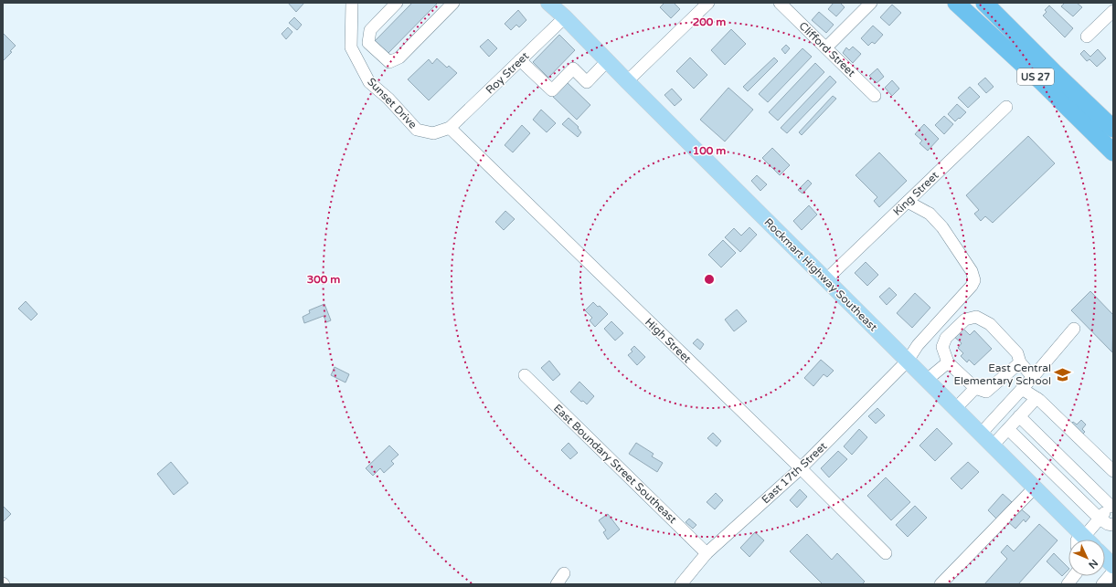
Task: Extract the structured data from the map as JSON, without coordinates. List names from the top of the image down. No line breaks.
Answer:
{"streets":{"highway":["US 27"],"main road":["Rockmart Highway Southeast"],"street":["Clifford Street","Roy Street","Sunset Drive","King Street","High Street","East Boundary Street Southeast","East 17th Street"]},"crossings":[["Roy Street","Sunset Drive"],["Roy Street","Rockmart Highway Southeast"],["Roy Street","High Street"],["Sunset Drive","High Street"],["King Street","Rockmart Highway Southeast"],["King Street","East 17th Street"],["Rockmart Highway Southeast","East 17th Street"],["High Street","East 17th Street"],["East Boundary Street Southeast","East 17th Street"]],"places":{"school or university":["East Central Elementary School"]},"north":"bottom right","rings":["200 m","100 m","300 m"]}
